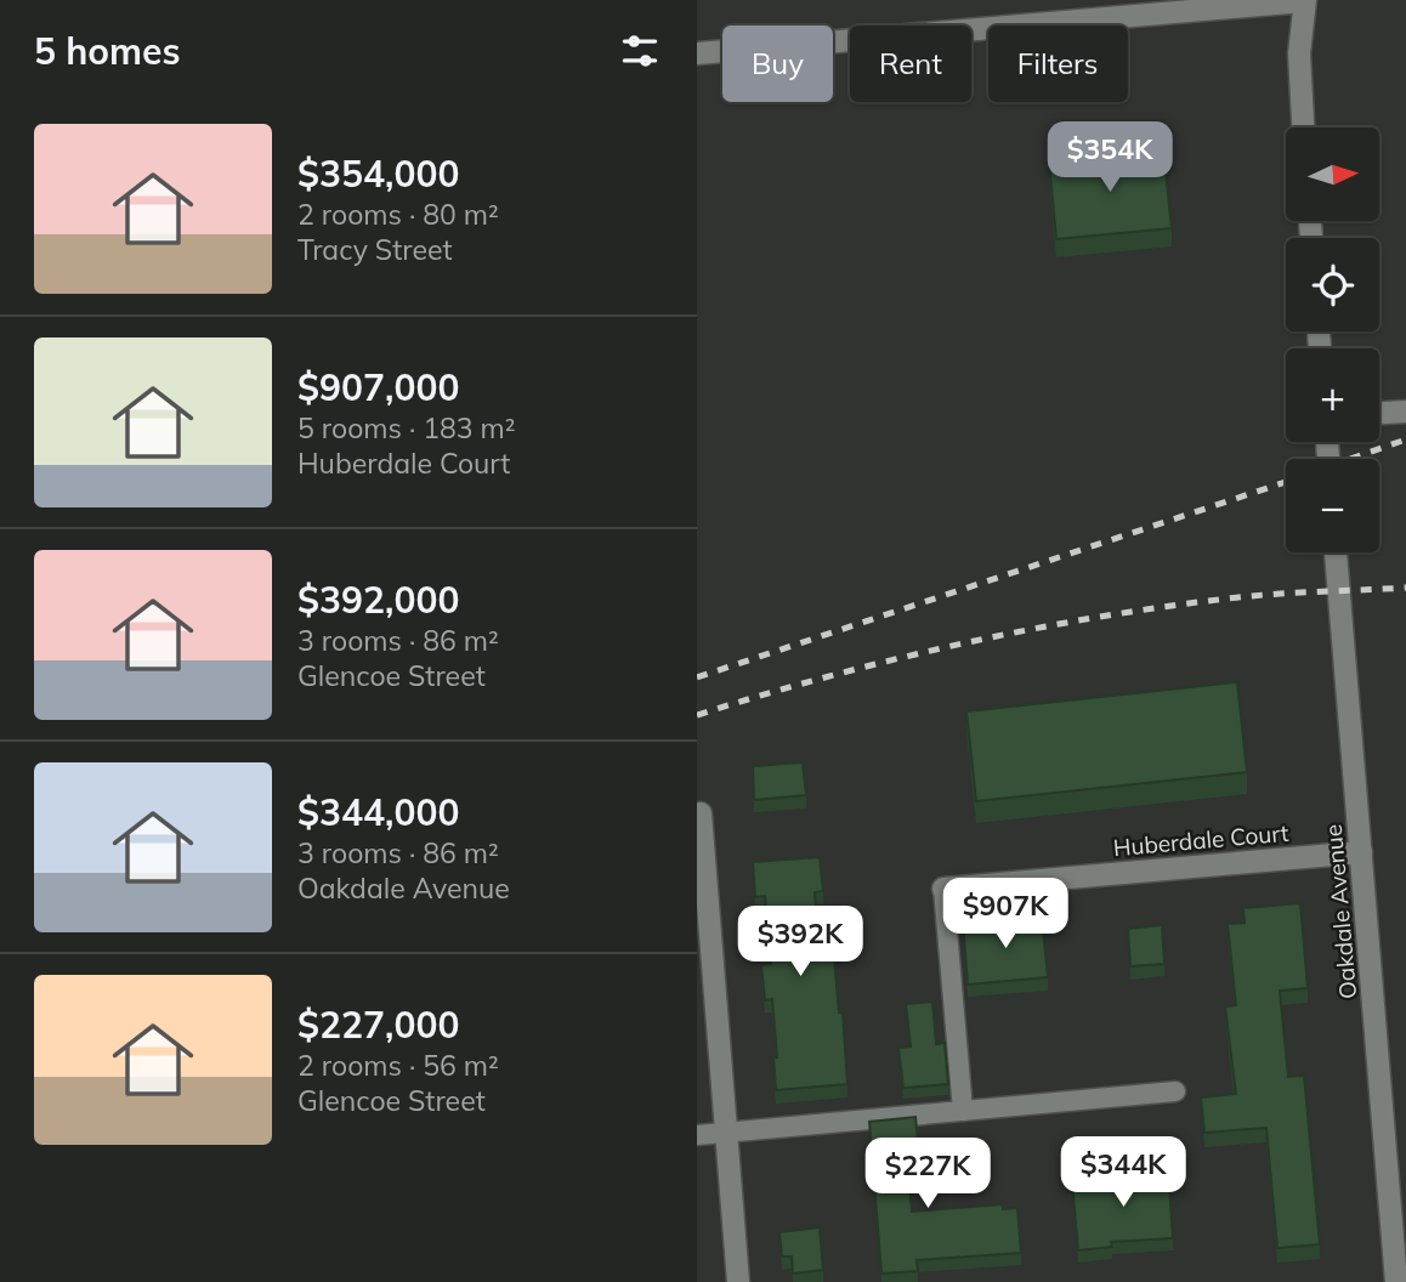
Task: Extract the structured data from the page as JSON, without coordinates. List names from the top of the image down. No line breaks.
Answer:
{"streets":{"street":["Huberdale Court","Oakdale Avenue"]},"crossings":[["Huberdale Court","Oakdale Avenue"]],"north":"right","page":{"heading":"5 homes","chip":["Buy","Rent","Filters"],"list":[{"name":"$354,000","note":"2 rooms · 80 m² · Tracy Street"},{"name":"$907,000","note":"5 rooms · 183 m² · Huberdale Court"},{"name":"$392,000","note":"3 rooms · 86 m² · Glencoe Street"},{"name":"$344,000","note":"3 rooms · 86 m² · Oakdale Avenue"},{"name":"$227,000","note":"2 rooms · 56 m² · Glencoe Street"}],"price":["$354K","$907K","$392K","$344K","$227K"],"map_buttons":["+","−"]}}
